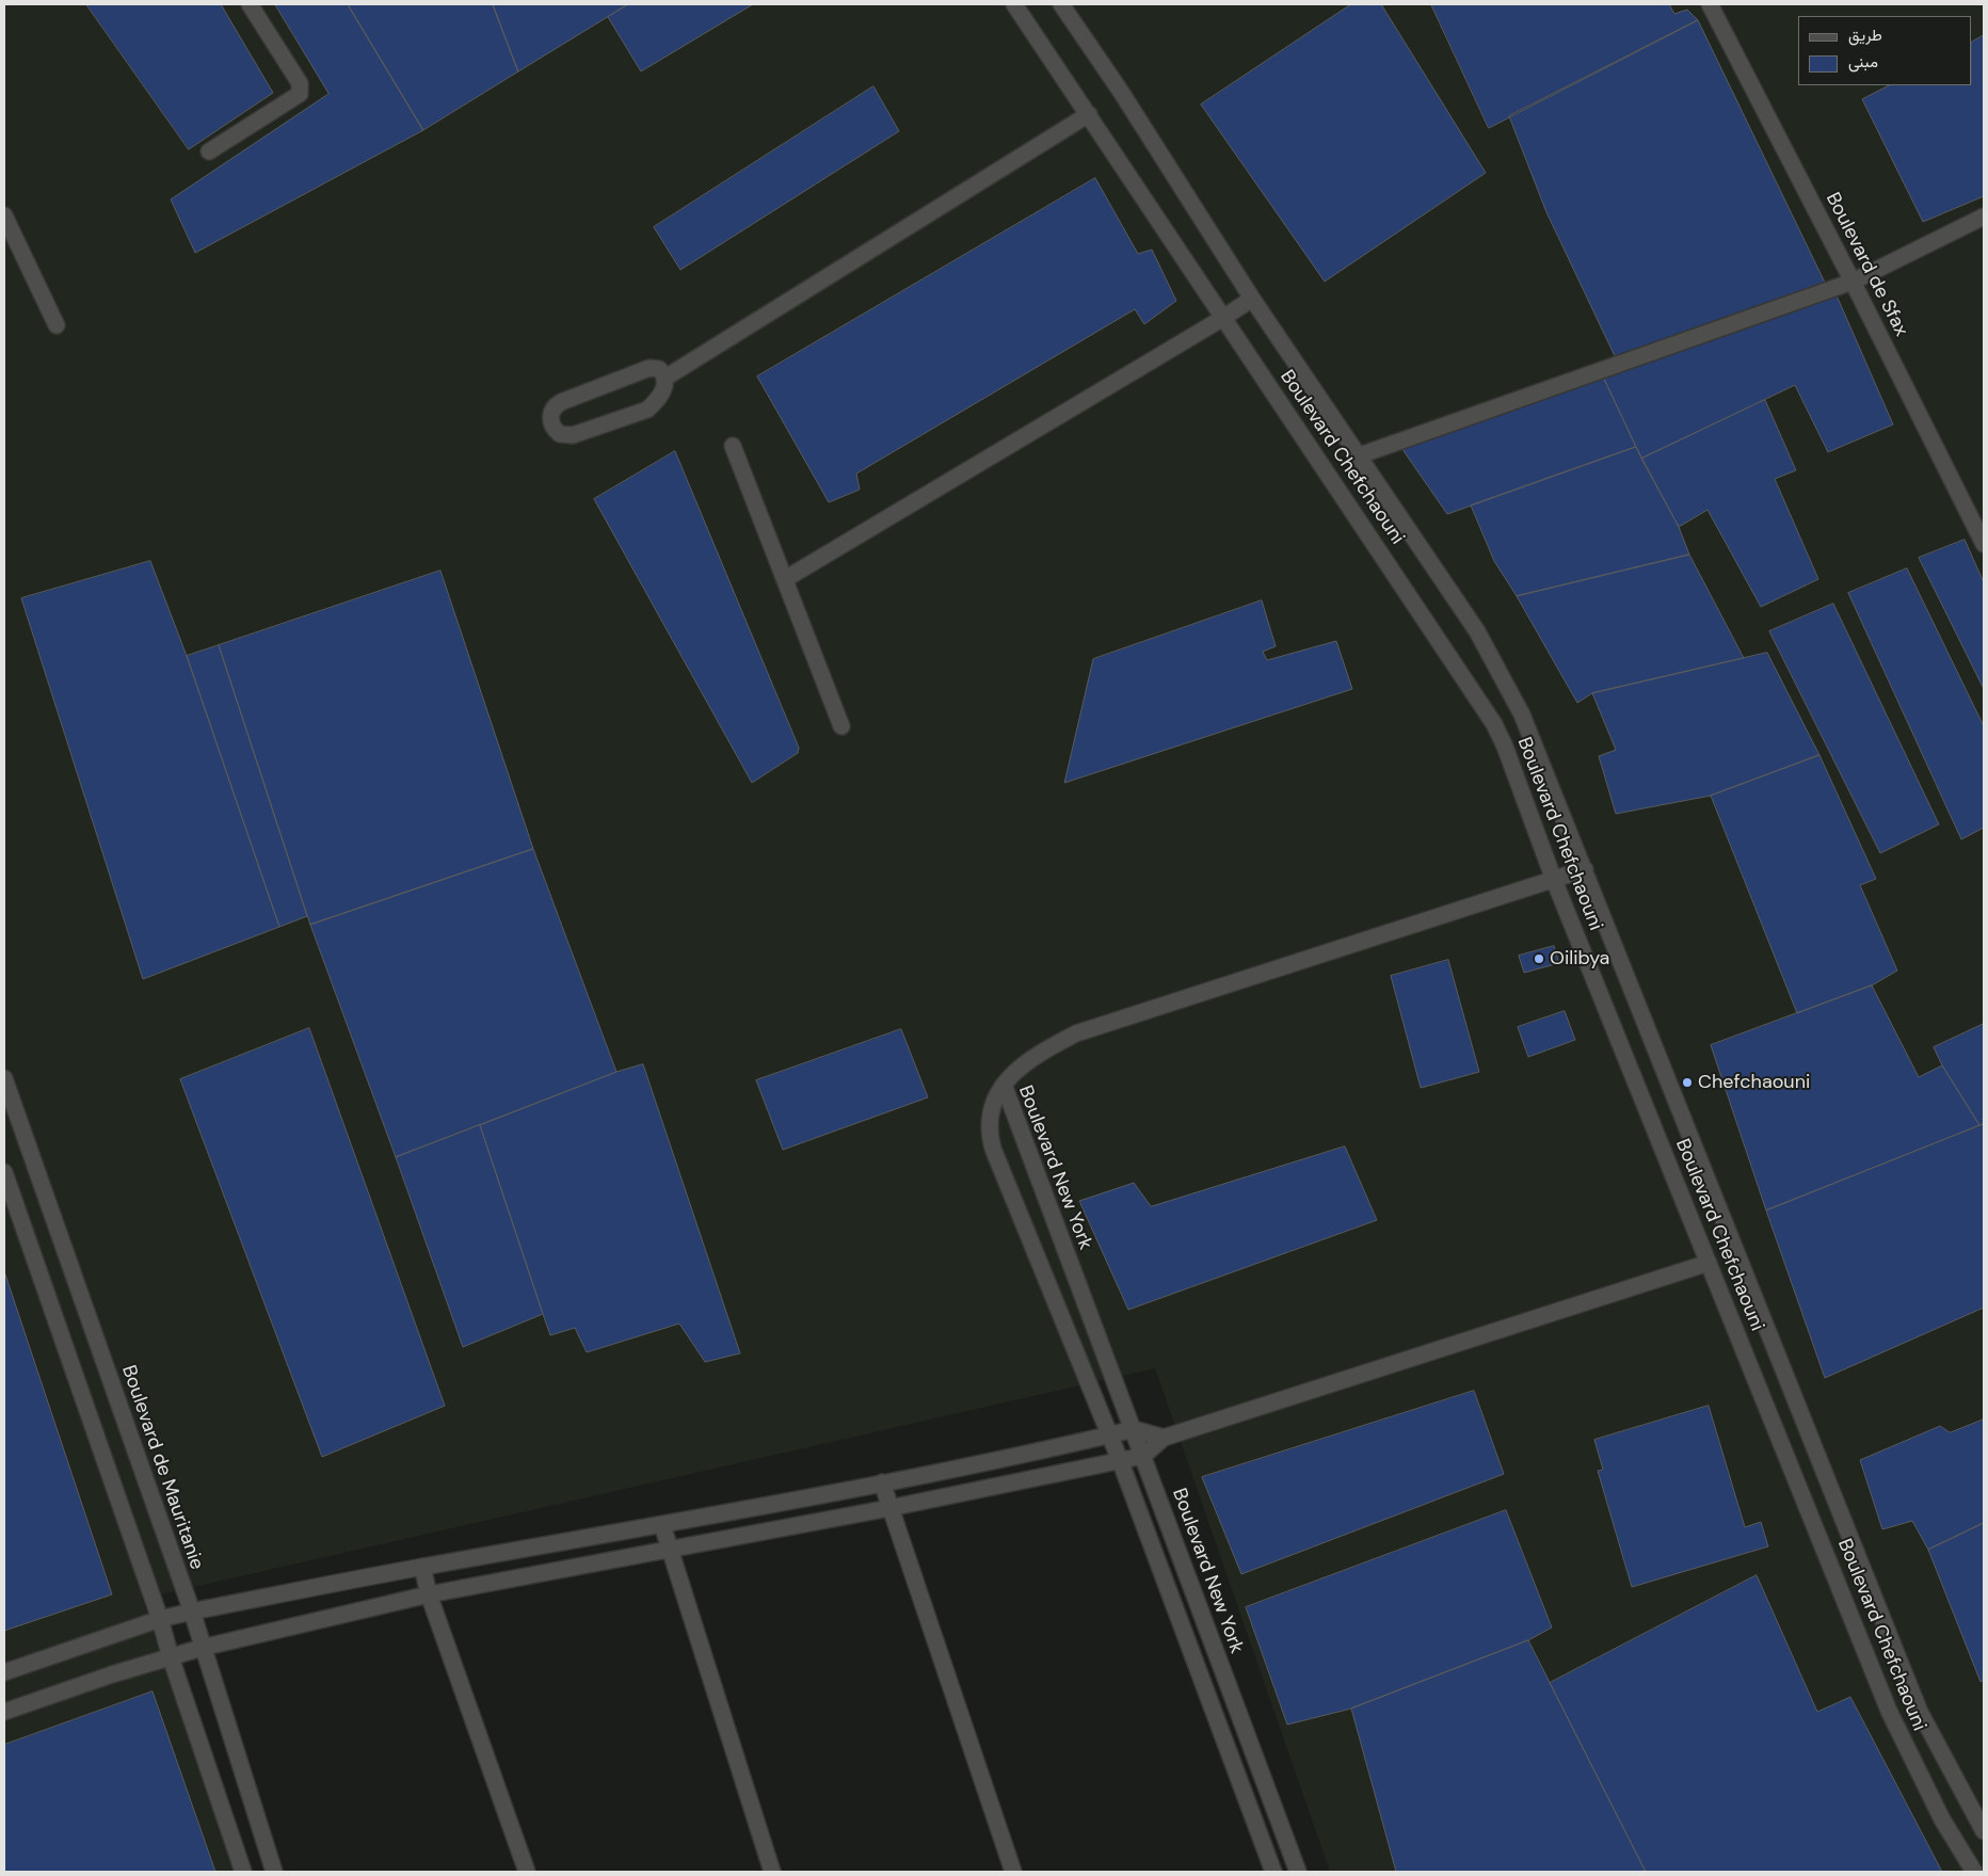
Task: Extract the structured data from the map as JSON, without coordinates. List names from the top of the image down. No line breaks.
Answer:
{"streets":{"street":["Boulevard de Sfax","Boulevard Chefchaouni","Boulevard New York","Boulevard de Mauritanie"]},"places":["Oilibya","Chefchaouni"],"legend":["طريق","مبنى"]}
